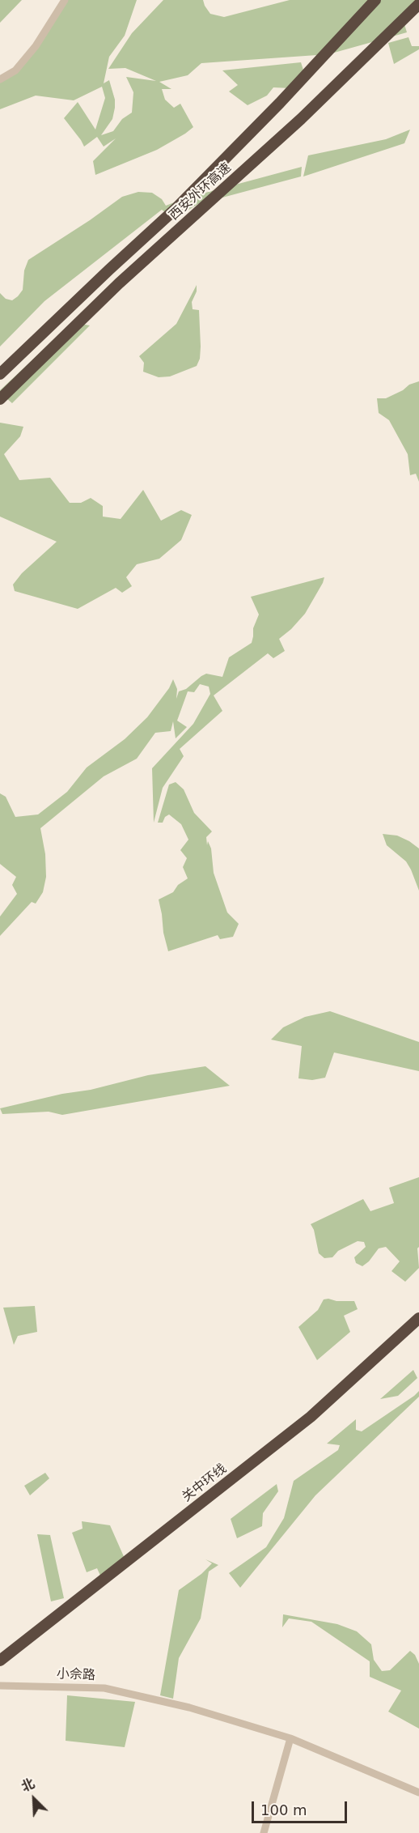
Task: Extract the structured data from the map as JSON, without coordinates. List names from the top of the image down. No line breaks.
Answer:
{"streets":{"highway":["西安外环高速","关中环线"],"street":["小佘路"]},"scale_bar":"100 m","north":"top left"}
